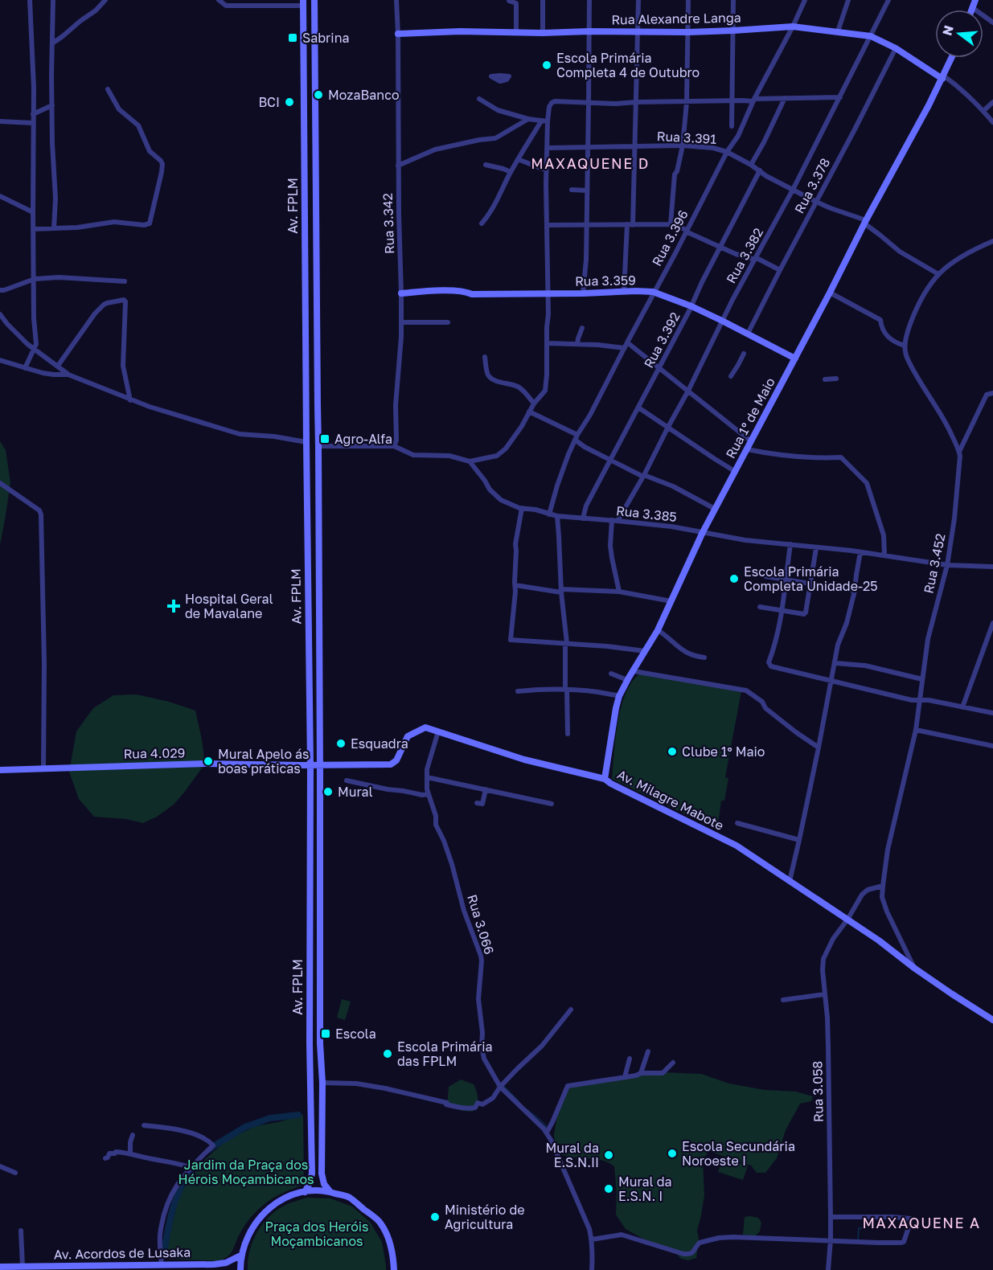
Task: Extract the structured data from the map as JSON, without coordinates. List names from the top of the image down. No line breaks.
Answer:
{"streets":{"street":["Rua Alexandre Langa","Rua 3.391","Rua 3.378","Av. FPLM","Rua 3.342","Rua 3.396","Rua 3.382","Rua 3.359","Rua 3.392","Rua 1º de Maio","Rua 3.385","Rua 3.452","Rua 4.029","Av. Milagre Mabote","Rua 3.066","Rua 3.058","Av. Acordos de Lusaka"]},"crossings":[["Rua Alexandre Langa","Rua 3.378"],["Rua Alexandre Langa","Rua 3.342"],["Rua Alexandre Langa","Rua 3.396"],["Rua Alexandre Langa","Rua 3.382"],["Rua Alexandre Langa","Rua 1º de Maio"],["Rua 3.391","Rua 3.378"],["Rua 3.391","Rua 3.396"],["Rua 3.391","Rua 3.382"],["Rua 3.391","Rua 3.392"],["Rua 3.391","Rua 1º de Maio"],["Rua 3.378","Rua 3.359"],["Av. FPLM","Rua 4.029"],["Av. FPLM","Av. Milagre Mabote"],["Rua 3.342","Rua 3.359"],["Rua 3.396","Rua 3.359"],["Rua 3.396","Rua 3.385"],["Rua 3.382","Rua 3.359"],["Rua 3.382","Rua 3.385"],["Rua 3.359","Rua 3.392"],["Rua 3.359","Rua 1º de Maio"],["Rua 3.392","Rua 3.385"],["Rua 1º de Maio","Rua 3.385"],["Rua 1º de Maio","Av. Milagre Mabote"],["Rua 3.385","Rua 3.452"],["Rua 3.452","Av. Milagre Mabote"],["Rua 4.029","Av. Milagre Mabote"],["Av. Milagre Mabote","Rua 3.066"],["Av. Milagre Mabote","Rua 3.058"]],"districts":["MAXAQUENE D","MAXAQUENE A"],"parks":["Jardim da Praça dos Hérois Moçambicanos","Praça dos Heróis Moçambicanos"],"places":{"transit":["Sabrina","Agro-Alfa","Escola"],"other":["Escola Primária Completa 4 de Outubro","MozaBanco","BCI","Escola Primária Completa Unidade-25","Esquadra","Clube 1º Maio","Mural Apelo ás boas práticas","Mural","Escola Primária das FPLM","Escola Secundária Noroeste I","Mural da E.S.N.II","Mural da E.S.N. I","Ministério de Agricultura"],"health":["Hospital Geral de Mavalane"]},"north":"left"}
